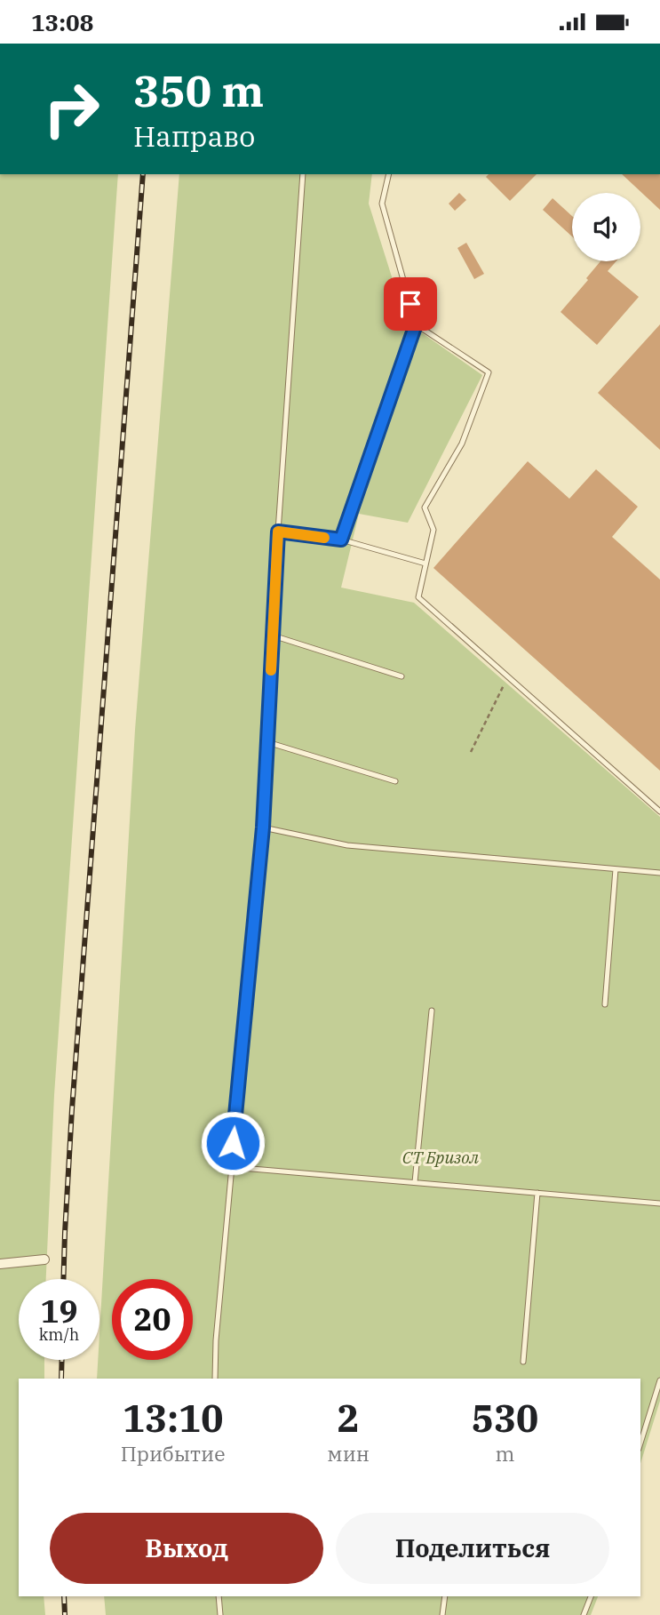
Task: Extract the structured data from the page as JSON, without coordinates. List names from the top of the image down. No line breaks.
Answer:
{"parks":["СТ Бризол"],"page":{"status":"13:08","turn":["350 m","Направо"],"speed":"19 km/h","limit":"20","eta":["13:10","Прибытие","2","мин","530","m"],"buttons":["Выход","Поделиться"]}}
